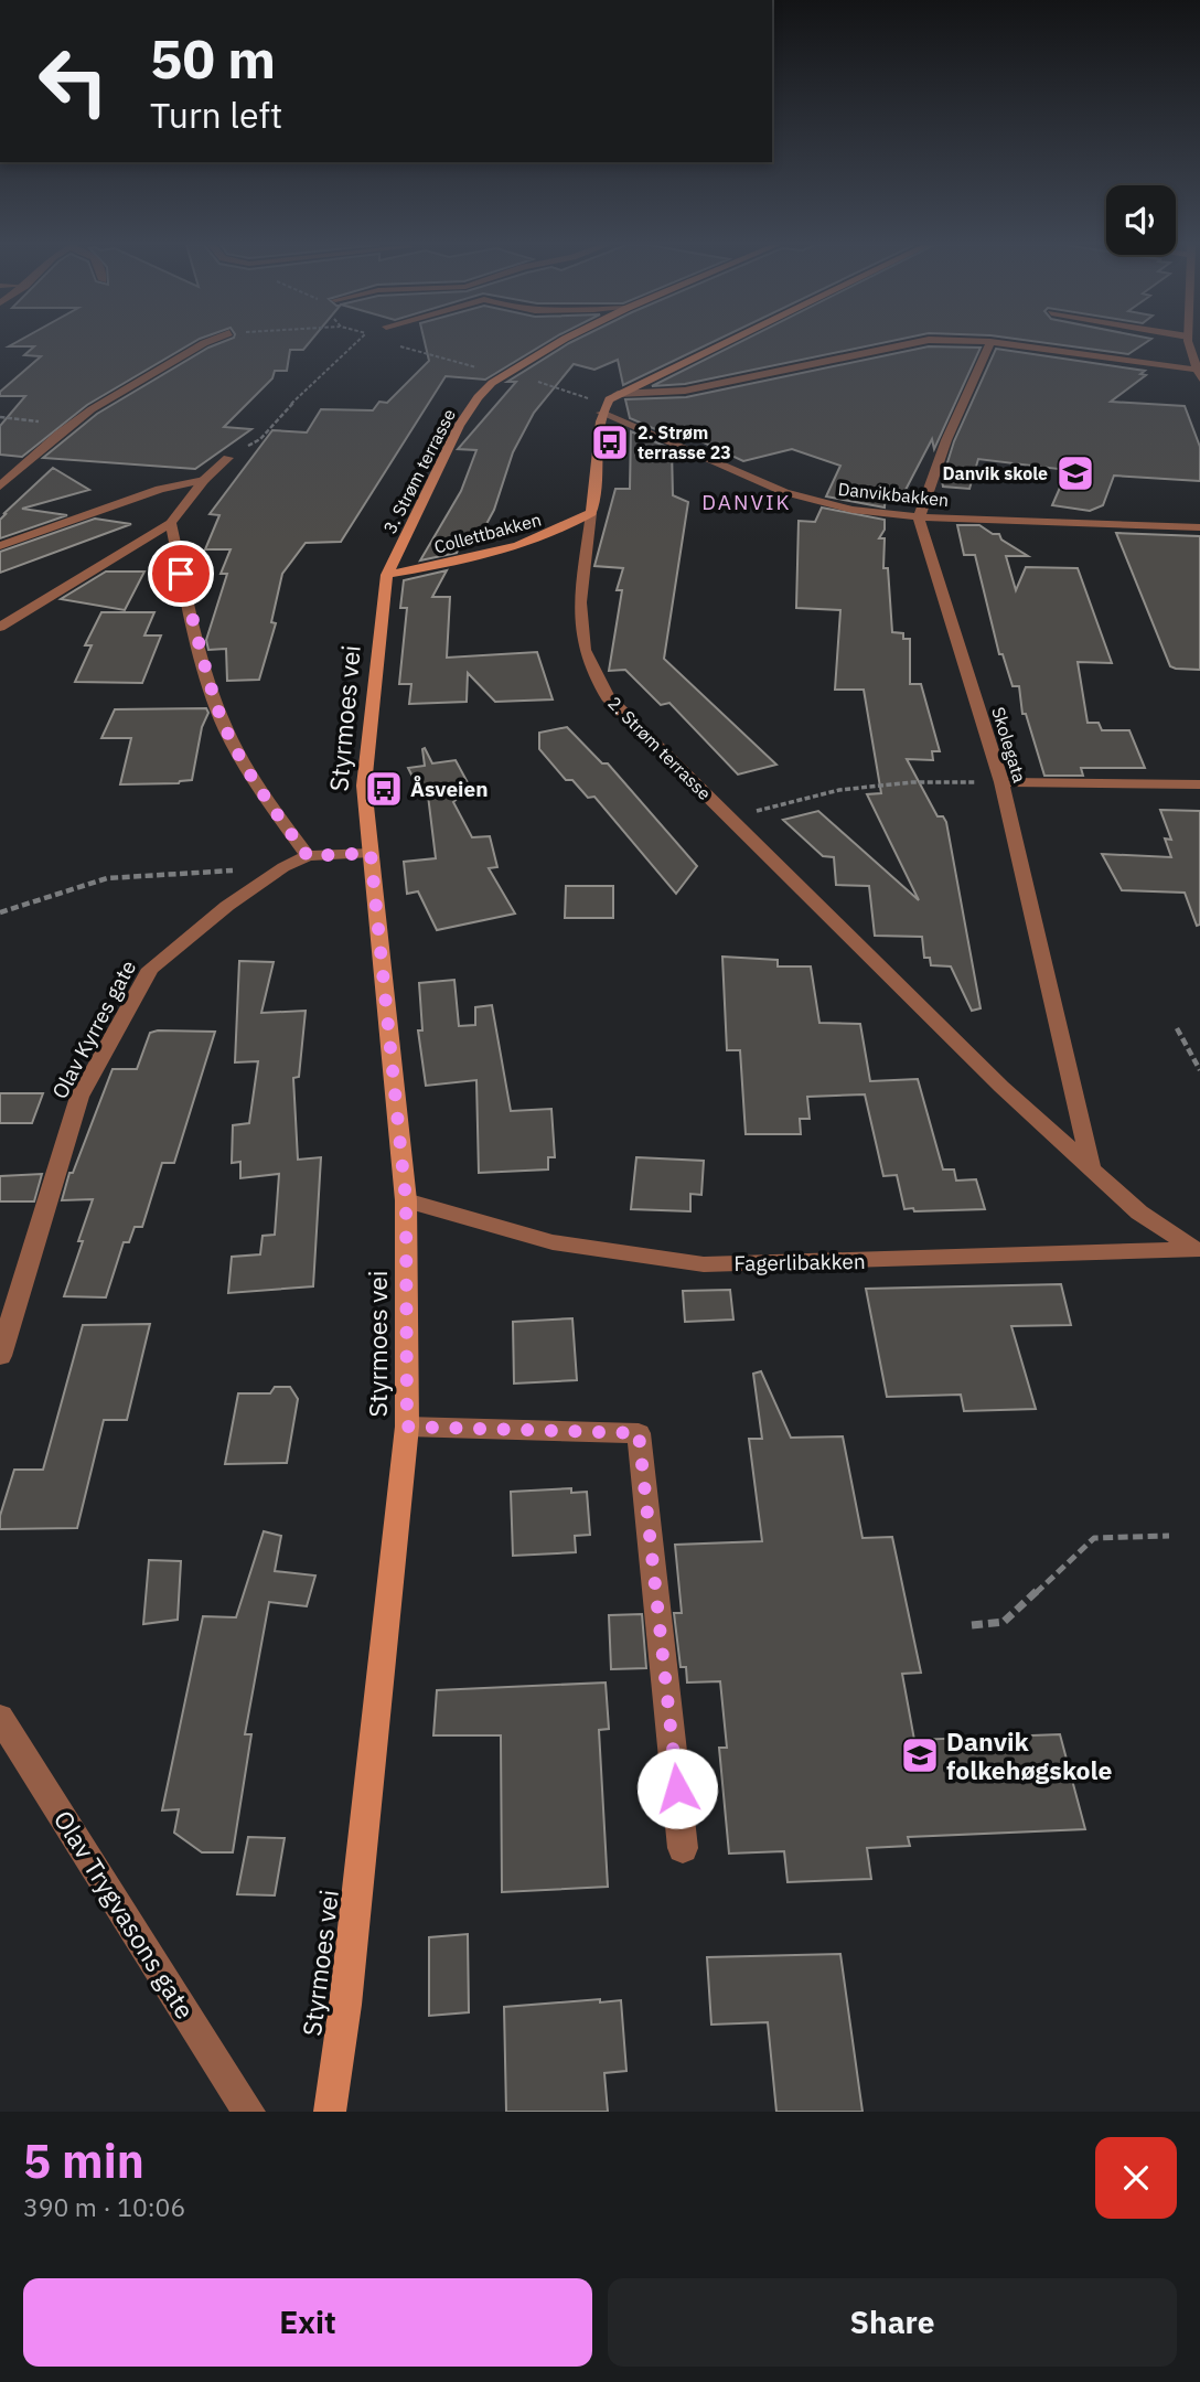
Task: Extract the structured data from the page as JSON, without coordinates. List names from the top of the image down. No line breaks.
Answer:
{"streets":{"main road":["3. Strøm terrasse","Collettbakken","Styrmoes vei","2. Strøm terrasse"],"street":["Danvikbakken","Skolegata","Olav Kyrres gate","Fagerlibakken","Olav Trygvasons gate"]},"crossings":[["3. Strøm terrasse","Collettbakken"],["3. Strøm terrasse","Styrmoes vei"],["Danvikbakken","Skolegata"],["Danvikbakken","2. Strøm terrasse"],["Collettbakken","Styrmoes vei"],["Collettbakken","2. Strøm terrasse"],["Styrmoes vei","Olav Kyrres gate"],["Styrmoes vei","Fagerlibakken"],["Skolegata","2. Strøm terrasse"],["2. Strøm terrasse","Fagerlibakken"]],"districts":["DANVIK"],"places":{"bus stop":["2. Strøm terrasse 23","Åsveien"],"school or university":["Danvik skole","Danvik folkehøgskole"]},"page":{"turn":["50 m","Turn left"],"heading":["5 min","390 m · 10:06"],"buttons":["Exit","Share"]}}
